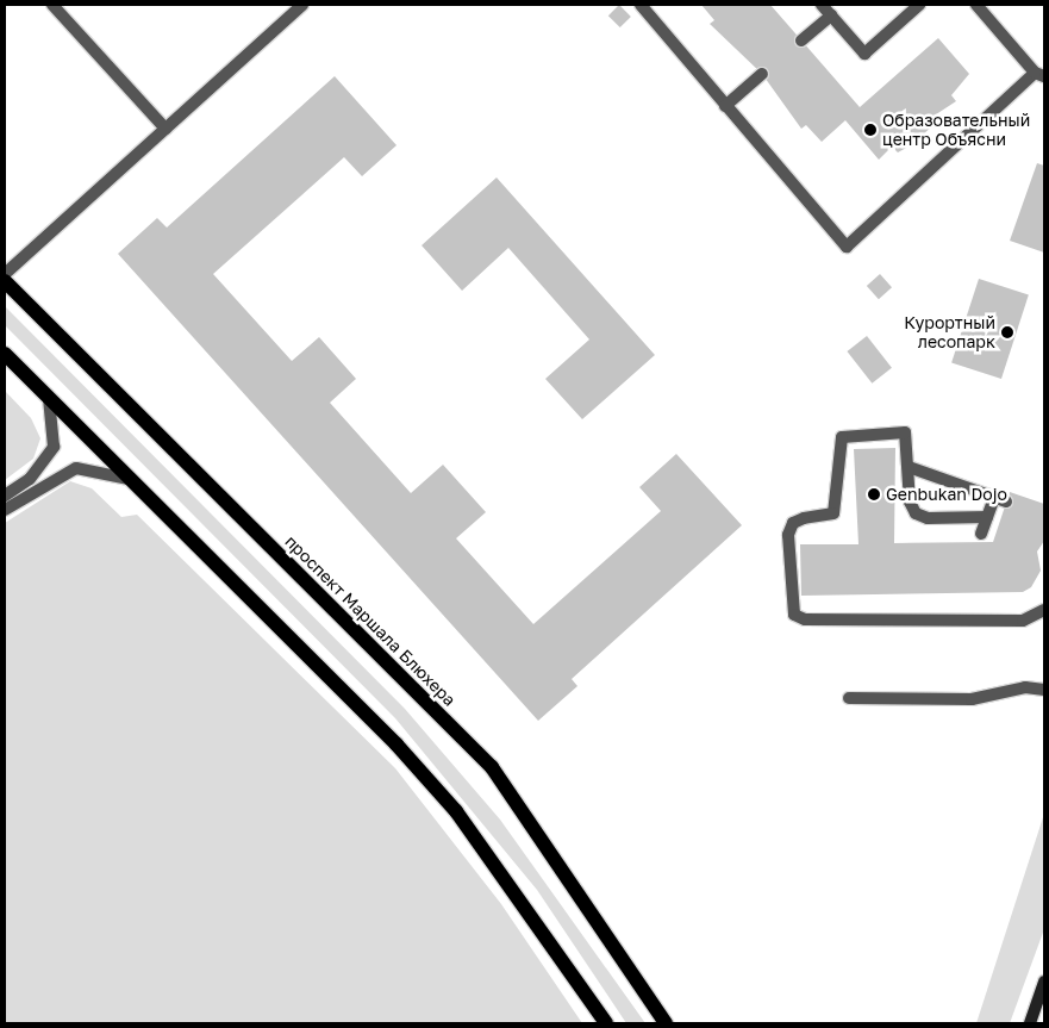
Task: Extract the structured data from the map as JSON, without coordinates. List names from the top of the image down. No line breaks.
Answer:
{"streets":{"main road":["проспект Маршала Блюхера"]},"places":["Образовательный центр Объясни","Курортный лесопарк","Genbukan Dojo"]}
